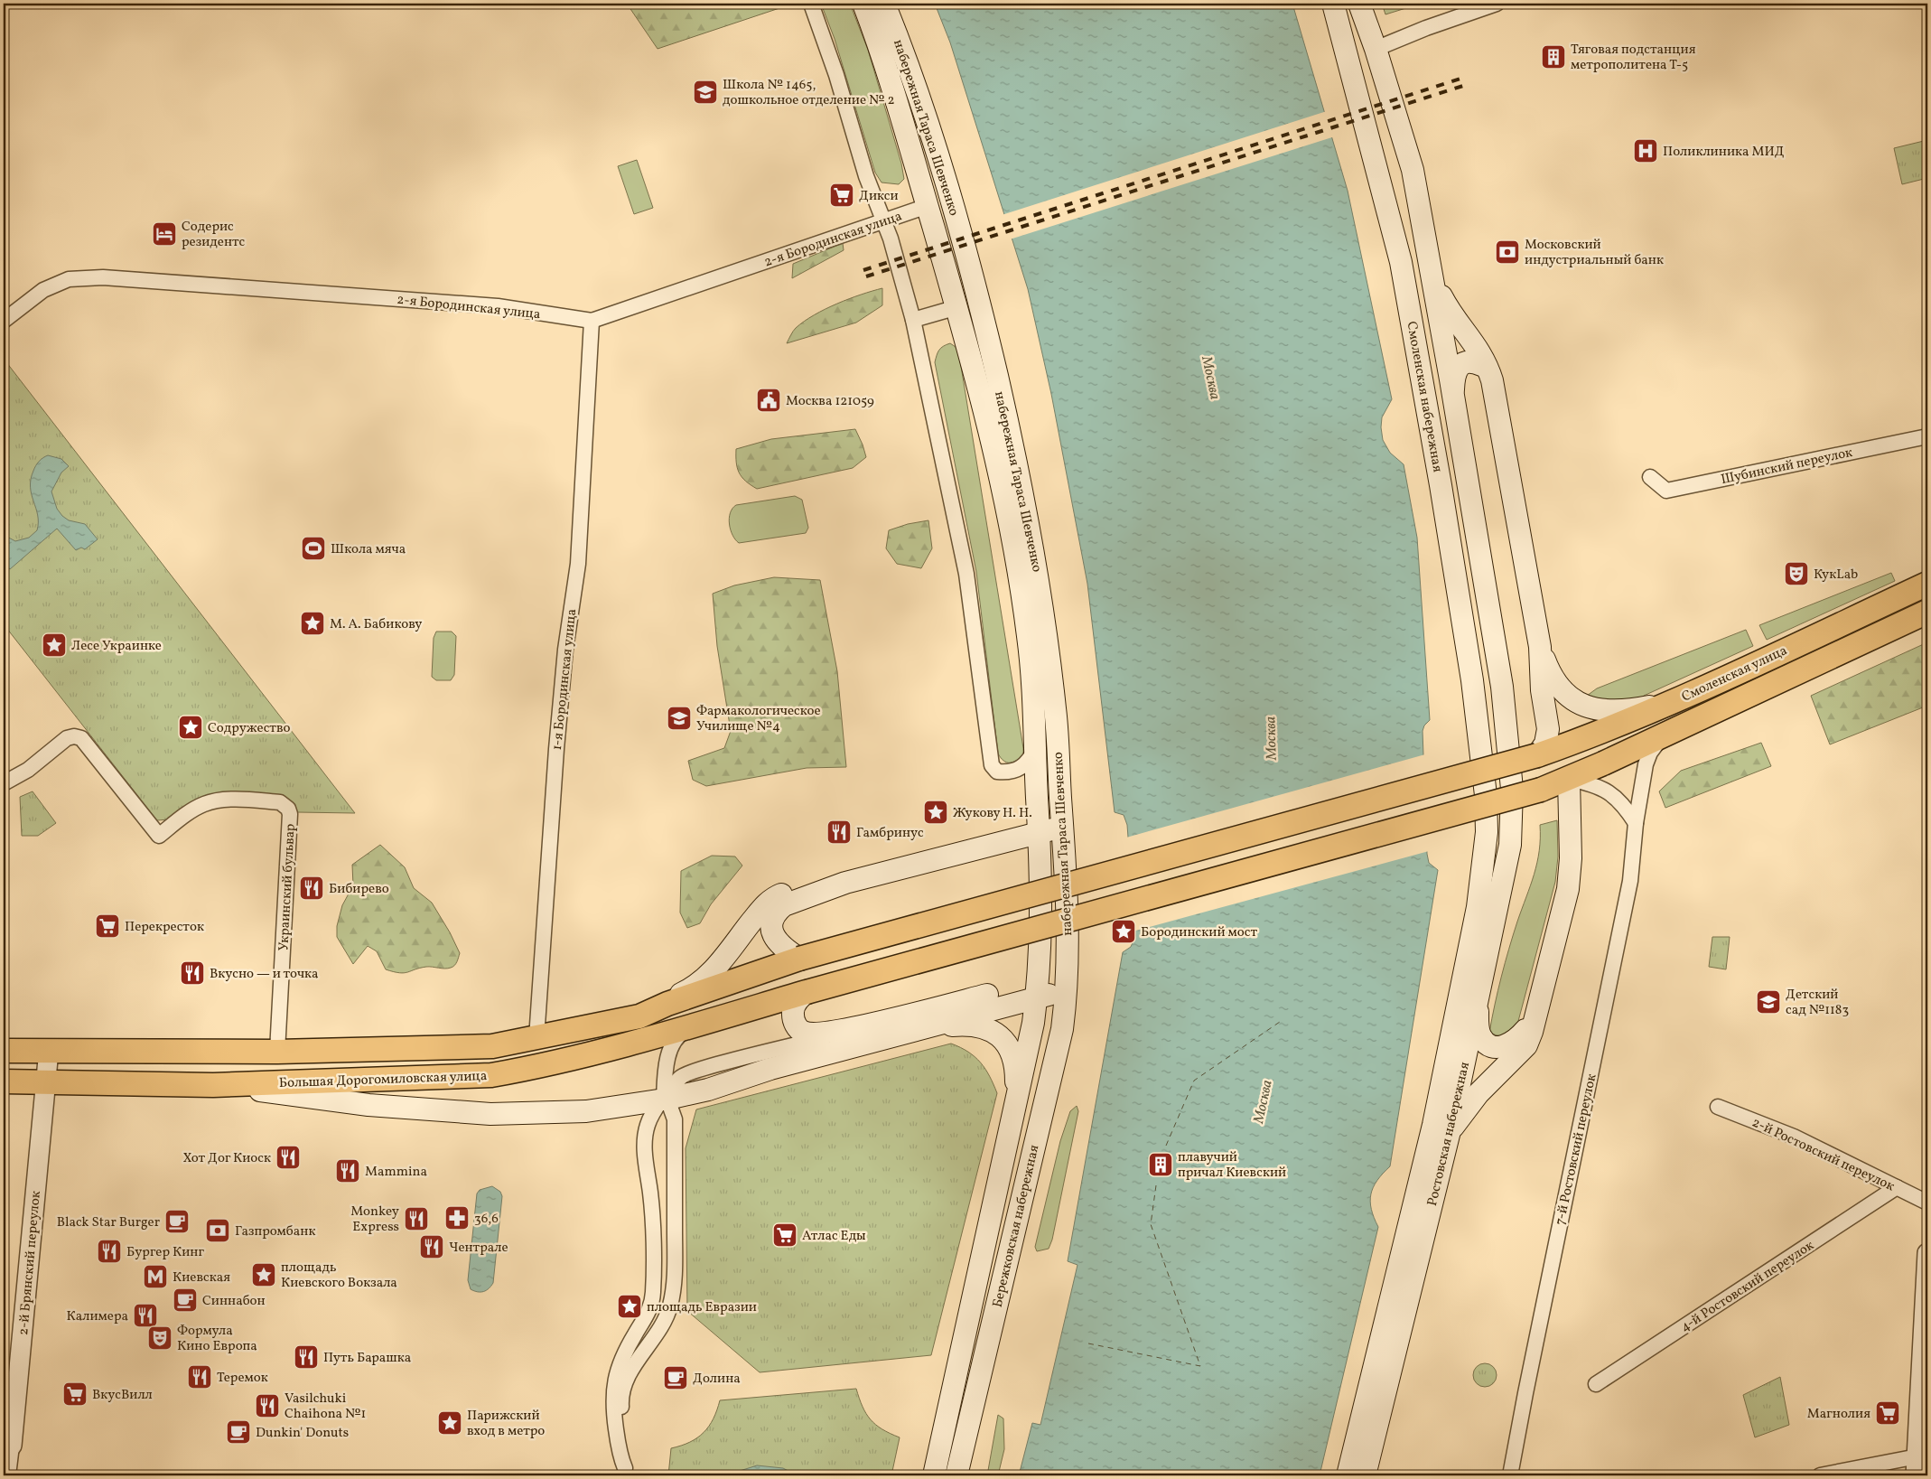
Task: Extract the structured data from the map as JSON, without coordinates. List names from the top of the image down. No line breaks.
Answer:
{"streets":{"main road":["набережная Тараса Шевченко","Смоленская набережная","Смоленская улица","Большая Дорогомиловская улица","Ростовская набережная","Бережковская набережная"],"street":["2-я Бородинская улица","Шубинский переулок","1-я Бородинская улица","Украинский бульвар","7-й Ростовский переулок","2-й Ростовский переулок","2-й Брянский переулок","4-й Ростовский переулок"]},"crossings":[["набережная Тараса Шевченко","2-я Бородинская улица"],["набережная Тараса Шевченко","Бережковская набережная"],["2-я Бородинская улица","1-я Бородинская улица"],["Смоленская набережная","Ростовская набережная"],["Смоленская улица","Большая Дорогомиловская улица"],["Смоленская улица","7-й Ростовский переулок"],["1-я Бородинская улица","Большая Дорогомиловская улица"],["Украинский бульвар","Большая Дорогомиловская улица"],["Большая Дорогомиловская улица","2-й Брянский переулок"],["2-й Ростовский переулок","4-й Ростовский переулок"]],"water":["Москва"],"places":{"building":["Тяговая подстанция метрополитена Т-5","плавучий причал Киевский"],"school or university":["Школа № 1465, дошкольное отделение № 2","Фармакологическое Училище №4","Детский сад №1183"],"hospital":["Поликлиника МИД"],"supermarket":["Дикси","Перекресток","Атлас Еды","ВкусВилл","Магнолия"],"hotel":["Содерис резидентс"],"bank":["Московский индустриальный банк","Газпромбанк"],"public building":["Москва 121059"],"sports":["Школа мяча"],"theatre":["КукLab","Формула Кино Европа"],"place":["М. А. Бабикову","Лесе Украинке","Содружество","Жукову Н. Н.","Бородинский мост","площадь Киевского Вокзала","площадь Евразии","Парижский вход в метро"],"restaurant":["Гамбринус","Бибирево","Вкусно — и точка","Хот Дог Киоск","Mammina","Monkey Express","Чентрале","Бургер Кинг","Калимера","Путь Барашка","Теремок","Vasilchuki Chaihona №1"],"pharmacy":["36,6"],"cafe":["Black Star Burger","Синнабон","Долина","Dunkin' Donuts"],"metro station":["Киевская"]}}
